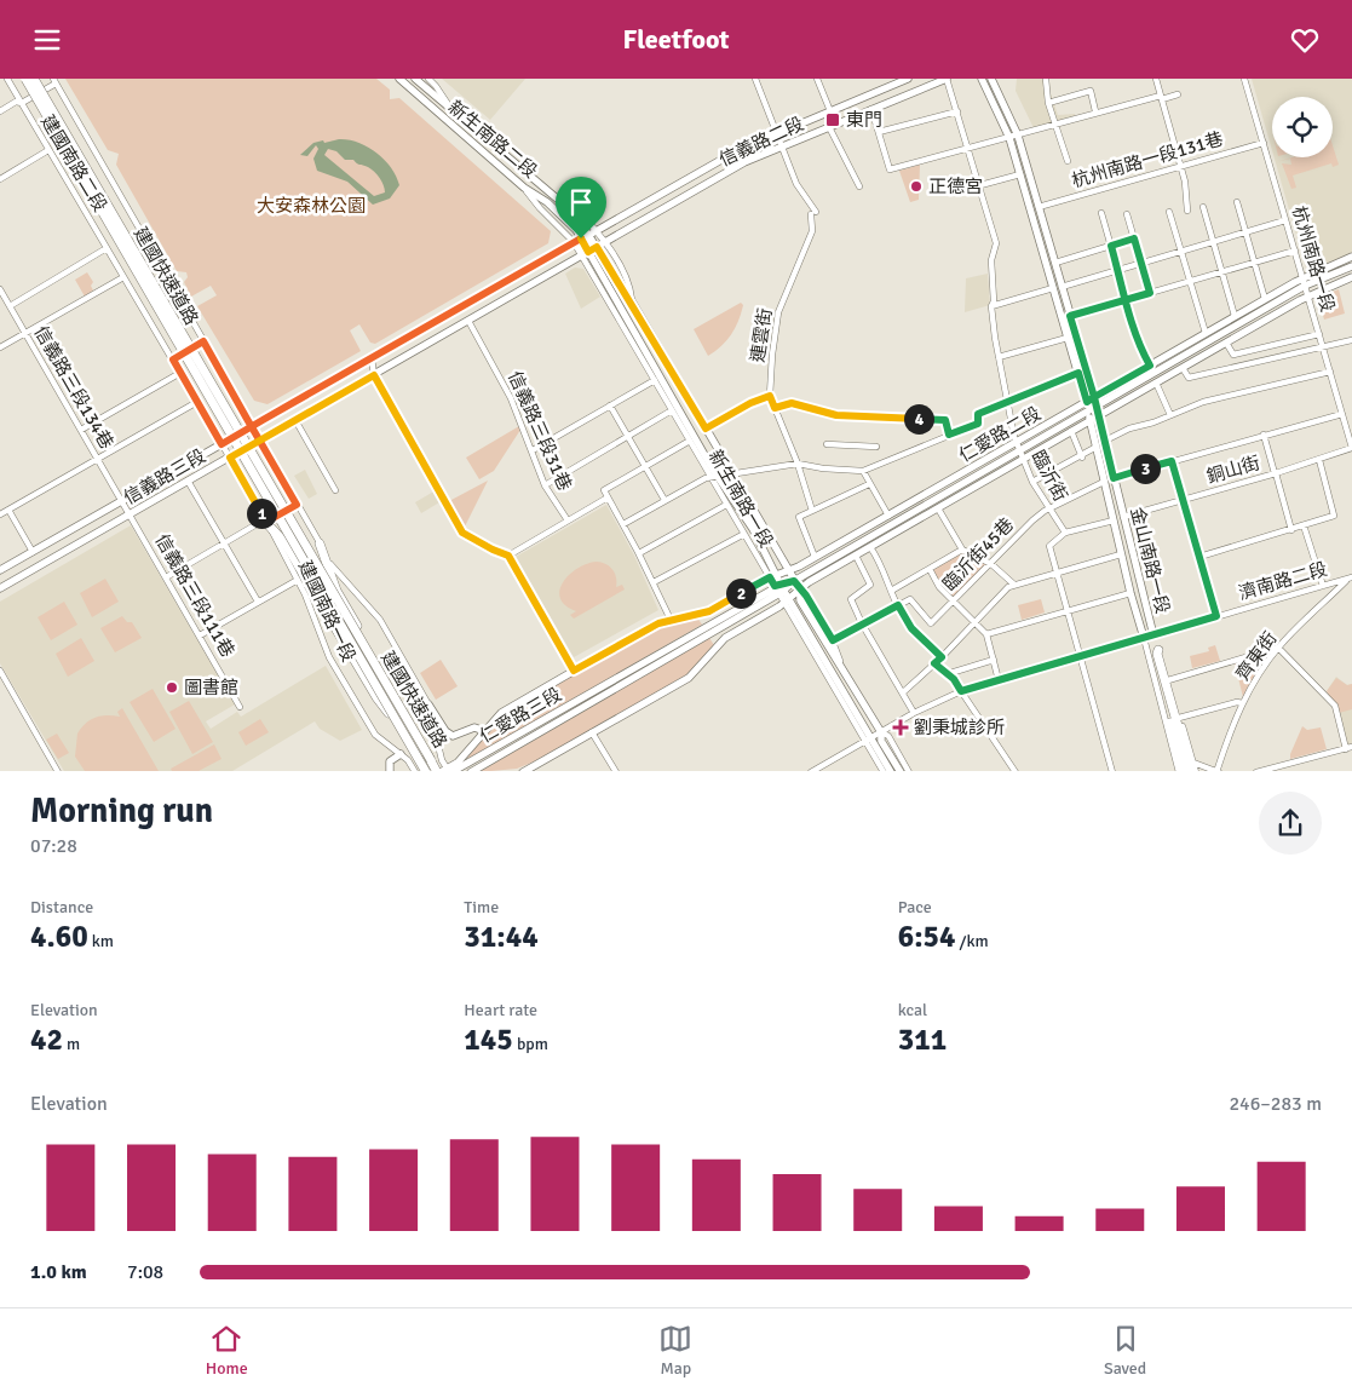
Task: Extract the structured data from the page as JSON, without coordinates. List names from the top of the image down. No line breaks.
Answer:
{"streets":{"highway":["建國快速道路"],"main road":["新生南路二段","信義路二段","仁愛路二段","信義路三段","新生南路一段","金山南路一段","仁愛路三段"],"street":["杭州南路一段131巷","建國南路二段","杭州南路一段","連雲街","信義路三段134巷","信義路三段31巷","銅山街","臨沂街","臨沂街45巷","濟南路二段","信義路三段111巷","建國南路一段","齊東街"]},"crossings":[["新生南路二段","信義路二段"],["新生南路二段","信義路三段"],["新生南路二段","新生南路一段"],["信義路二段","連雲街"],["信義路二段","臨沂街"],["信義路二段","信義路三段"],["信義路二段","新生南路一段"],["杭州南路一段131巷","杭州南路一段"],["杭州南路一段131巷","金山南路一段"],["建國南路二段","信義路三段"],["建國南路二段","建國南路一段"],["杭州南路一段","仁愛路二段"],["杭州南路一段","銅山街"],["建國快速道路","建國南路一段"],["建國快速道路","仁愛路三段"],["信義路三段134巷","信義路三段"],["信義路三段134巷","信義路三段111巷"],["信義路三段31巷","信義路三段"],["仁愛路二段","臨沂街"],["仁愛路二段","新生南路一段"],["仁愛路二段","金山南路一段"],["仁愛路二段","仁愛路三段"],["銅山街","金山南路一段"],["臨沂街","臨沂街45巷"],["信義路三段","新生南路一段"],["信義路三段","信義路三段111巷"],["信義路三段","建國南路一段"],["新生南路一段","仁愛路三段"],["臨沂街45巷","金山南路一段"],["金山南路一段","濟南路二段"],["濟南路二段","齊東街"],["建國南路一段","仁愛路三段"]],"parks":["大安森林公園"],"places":{"transit":["東門"],"other":["正德宮","圖書館"],"health":["劉秉城診所"]},"page":{"header":"Fleetfoot","pins":["4","3","1","2"],"heading":["Morning run","07:28"],"stats":[["Distance","4.60 km"],["Time","31:44"],["Pace","6:54 /km"],["Elevation","42 m"],["Heart rate","145 bpm"],["kcal","311"]],"chart":["Elevation","246–283 m"],"list":[{"name":"1.0 km","note":"7:08"}],"tabs":["Home","Map","Saved"]}}
